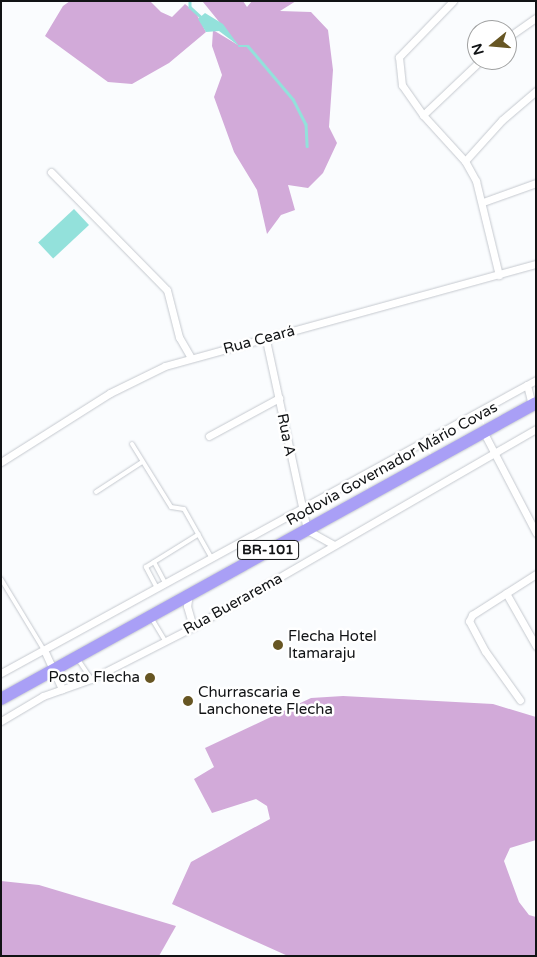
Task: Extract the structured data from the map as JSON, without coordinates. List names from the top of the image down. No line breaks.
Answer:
{"streets":{"highway":["Rodovia Governador Mário Covas","BR-101"],"street":["Rua Ceará","Rua A","Rua Buerarema"]},"crossings":[["Rua Ceará","Rua A"],["Rua A","Rodovia Governador Mário Covas"]],"places":["Flecha Hotel Itamaraju","Posto Flecha","Churrascaria e Lanchonete Flecha"],"north":"left"}
